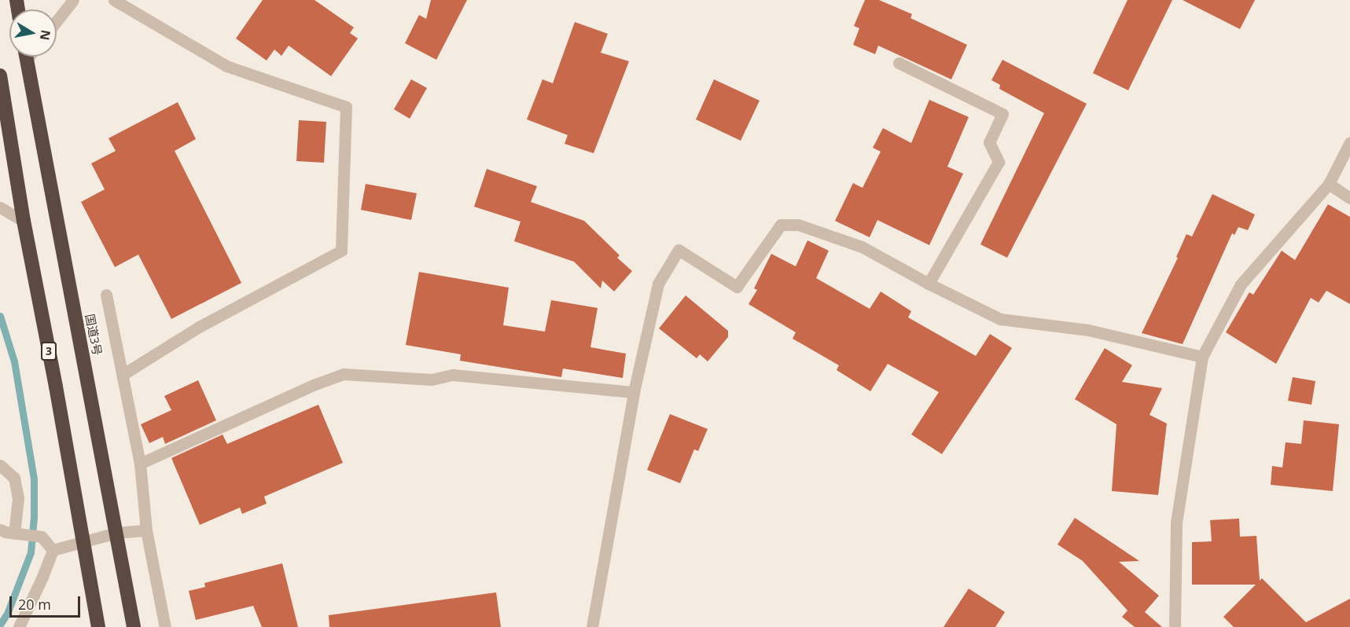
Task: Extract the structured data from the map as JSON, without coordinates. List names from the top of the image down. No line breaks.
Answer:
{"streets":{"highway":["国道3号","3"]},"scale_bar":"20 m","north":"right"}
